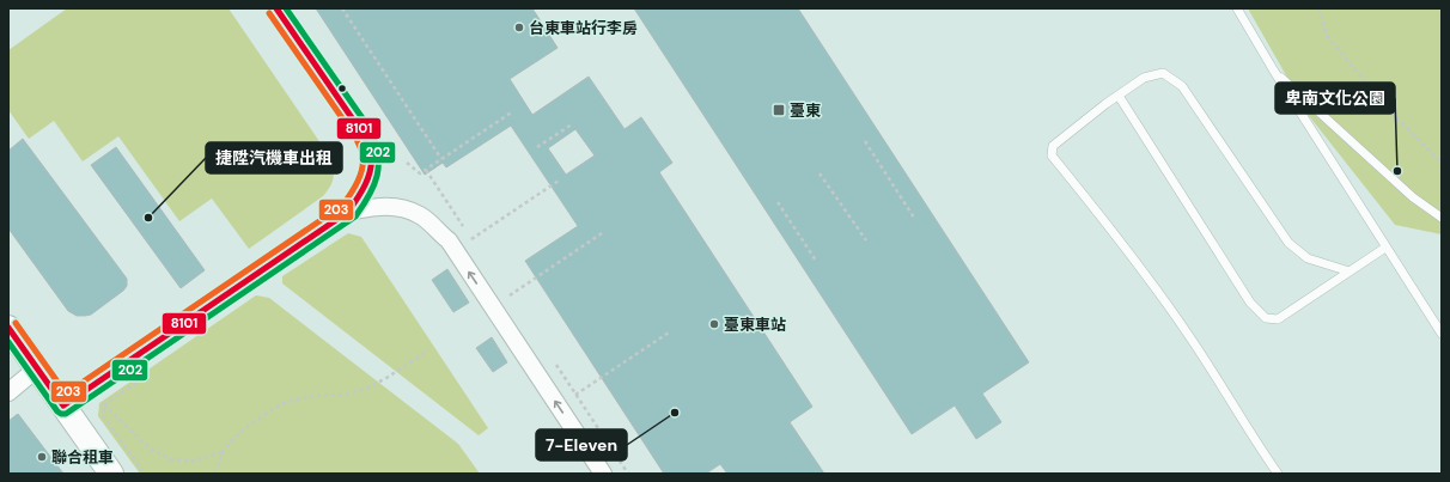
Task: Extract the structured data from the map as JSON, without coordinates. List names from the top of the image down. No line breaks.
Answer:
{"places":{"other":["台東車站行李房","卑南文化公園","捷陞汽機車出租","臺東車站","7-Eleven","聯合租車"],"transit":["臺東"]},"lines":["transit line 8101","transit line 202","transit line 203"]}
